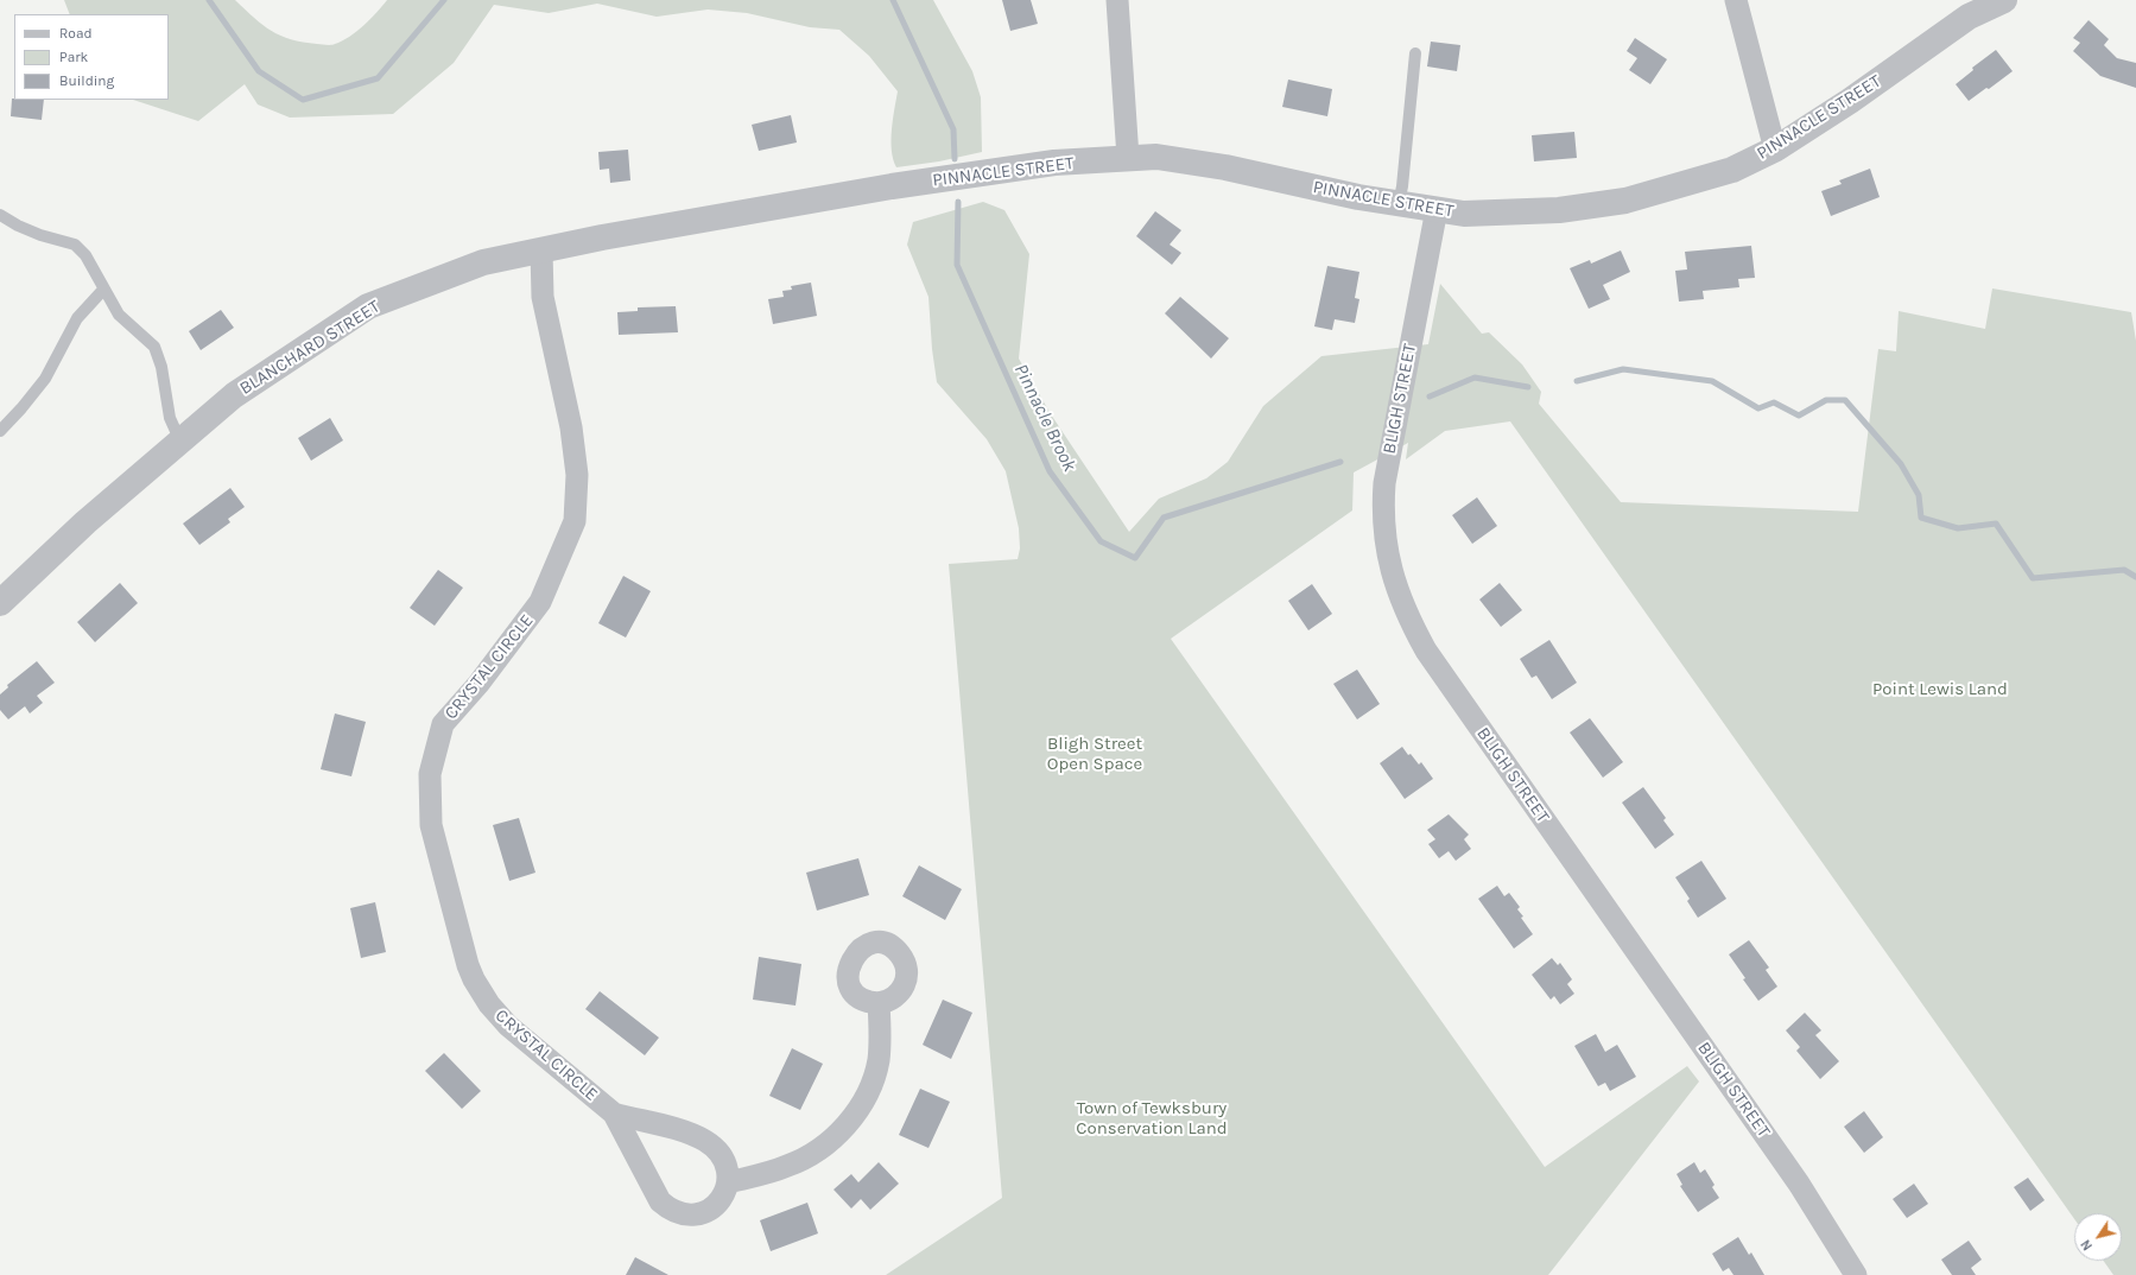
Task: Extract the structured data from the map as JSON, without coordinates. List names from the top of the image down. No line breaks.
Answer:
{"streets":{"street":["PINNACLE STREET","BLANCHARD STREET","BLIGH STREET","CRYSTAL CIRCLE"]},"crossings":[["PINNACLE STREET","BLANCHARD STREET"],["PINNACLE STREET","BLIGH STREET"],["BLANCHARD STREET","CRYSTAL CIRCLE"]],"water":["Pinnacle Brook"],"parks":["Point Lewis Land","Bligh Street Open Space","Town of Tewksbury Conservation Land"],"legend":["Road","Park","Building"],"north":"bottom left"}
